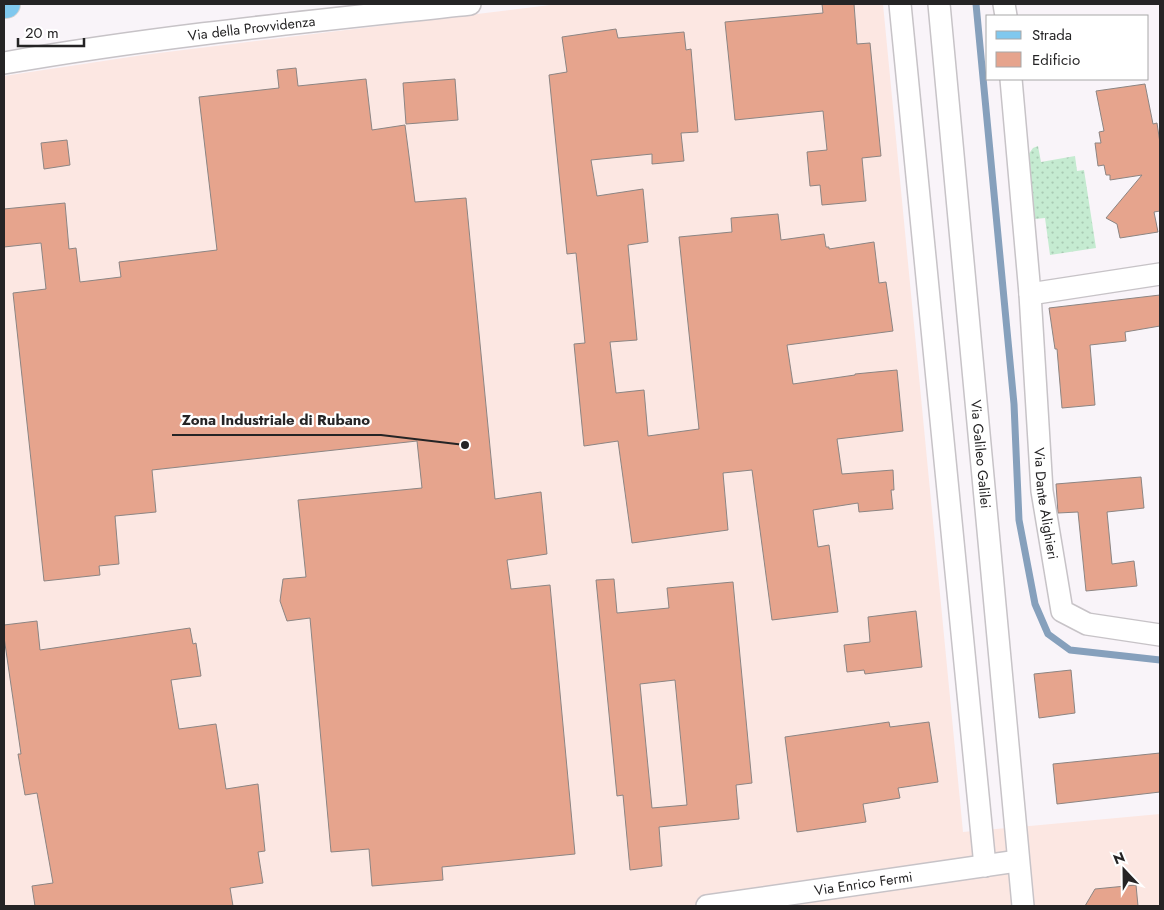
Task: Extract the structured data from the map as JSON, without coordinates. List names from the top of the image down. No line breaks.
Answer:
{"streets":{"street":["Via della Provvidenza","Via Galileo Galilei","Via Dante Alighieri","Via Enrico Fermi"]},"crossings":[["Via Galileo Galilei","Via Enrico Fermi"]],"places":["Zona Industriale di Rubano"],"legend":["Strada","Edificio"],"scale_bar":"20 m","north":"top"}
